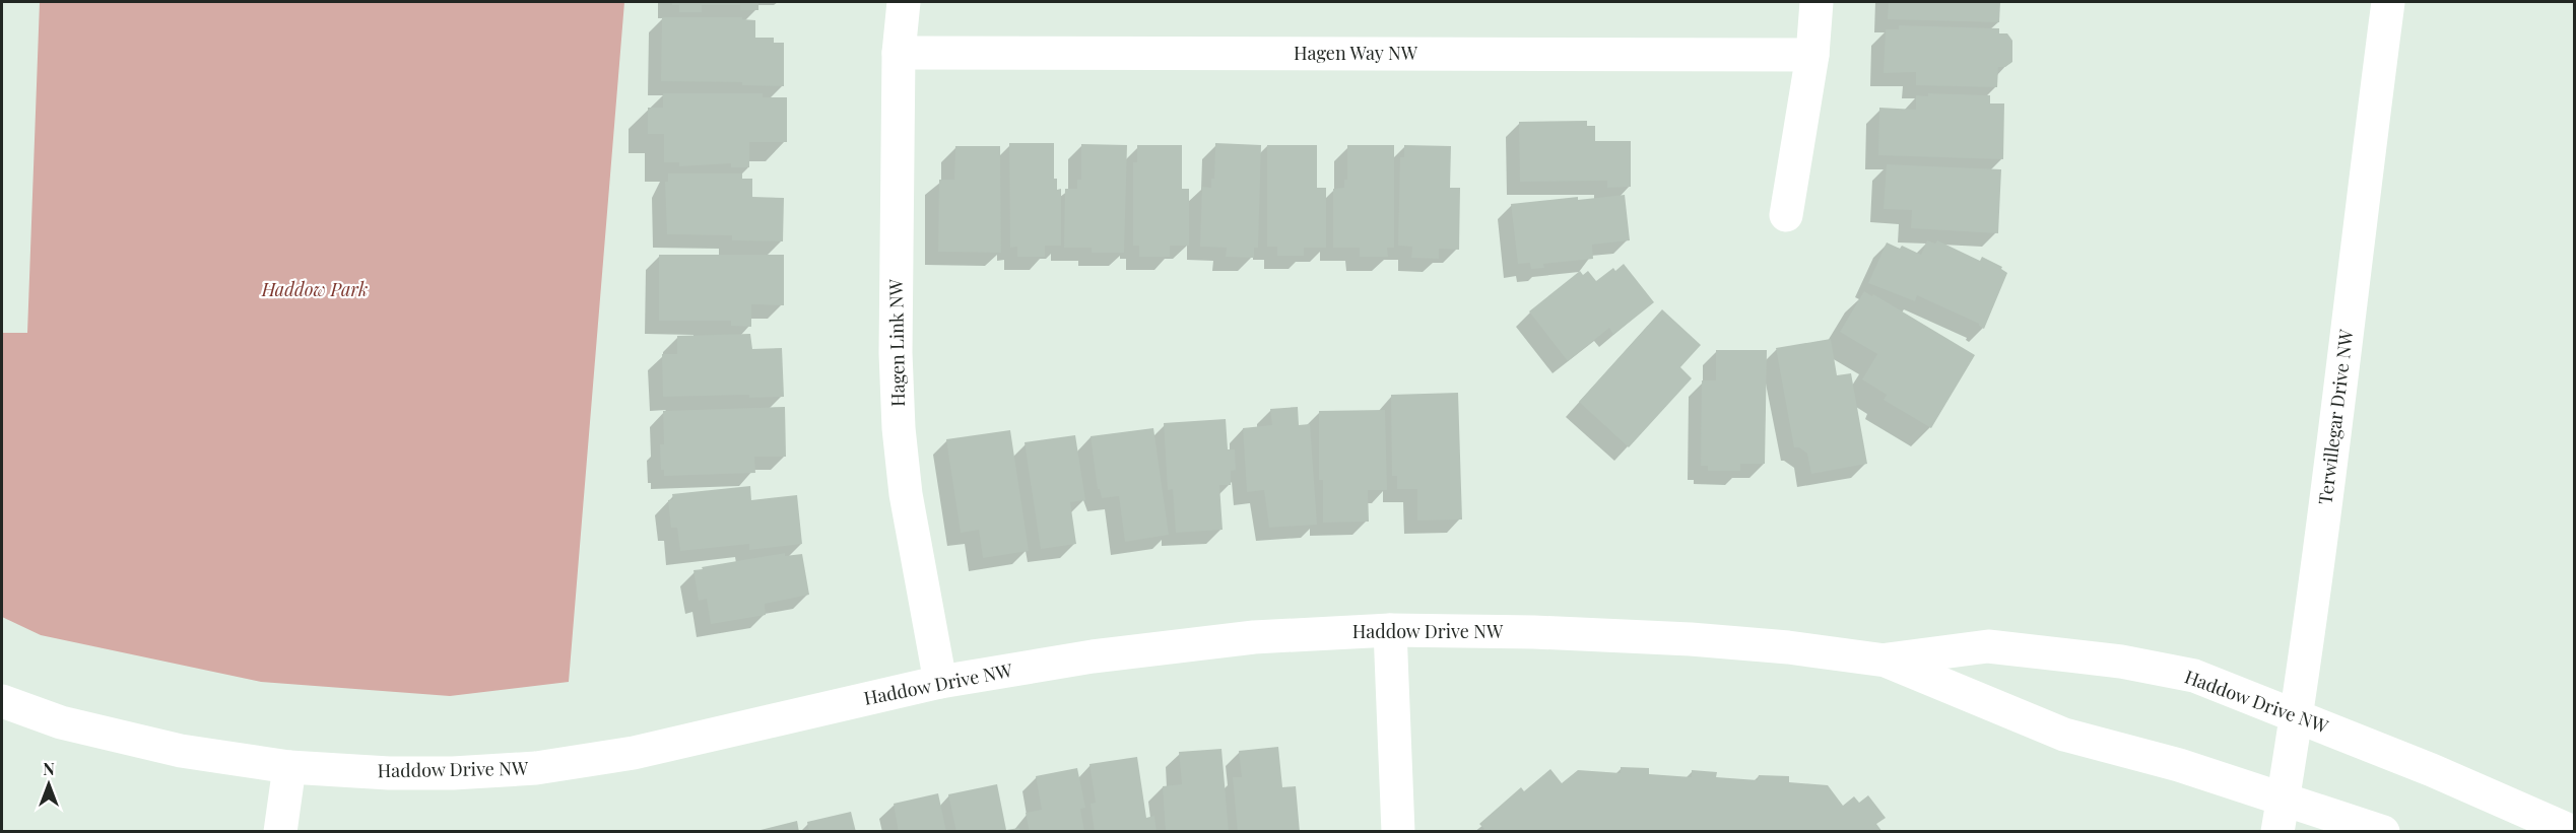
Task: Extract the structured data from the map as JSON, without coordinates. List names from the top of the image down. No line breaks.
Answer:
{"streets":{"street":["Hagen Way NW","Hagen Link NW","Terwillegar Drive NW","Haddow Drive NW"]},"crossings":[["Hagen Way NW","Hagen Link NW"],["Hagen Link NW","Haddow Drive NW"],["Terwillegar Drive NW","Haddow Drive NW"]],"parks":["Haddow Park"],"north":"top"}
